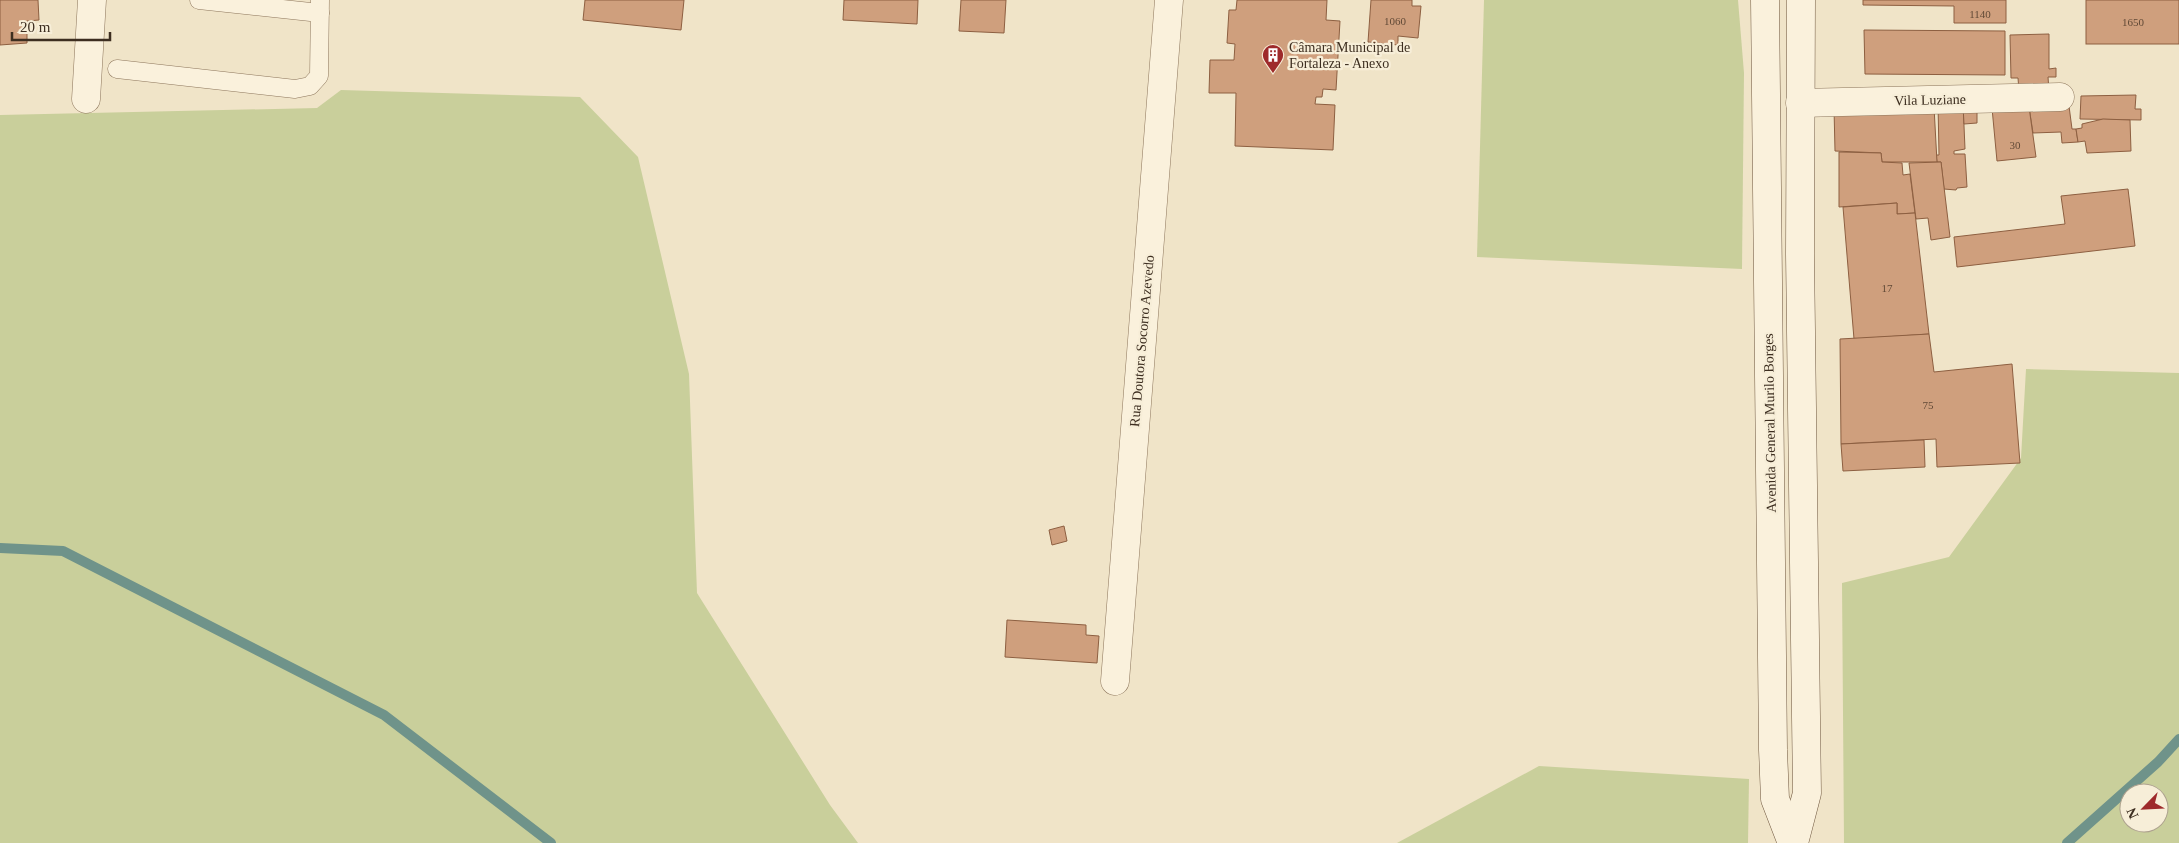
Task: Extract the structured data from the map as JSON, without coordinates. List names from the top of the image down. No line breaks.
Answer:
{"streets":{"main road":["Vila Luziane","Rua Doutora Socorro Azevedo","Avenida General Murilo Borges"]},"crossings":[["Vila Luziane","Avenida General Murilo Borges"]],"places":{"building":["Câmara Municipal de Fortaleza - Anexo"]},"house_numbers":["1140","1060","1650","30","17","75"],"scale_bar":"20 m","north":"bottom left"}
